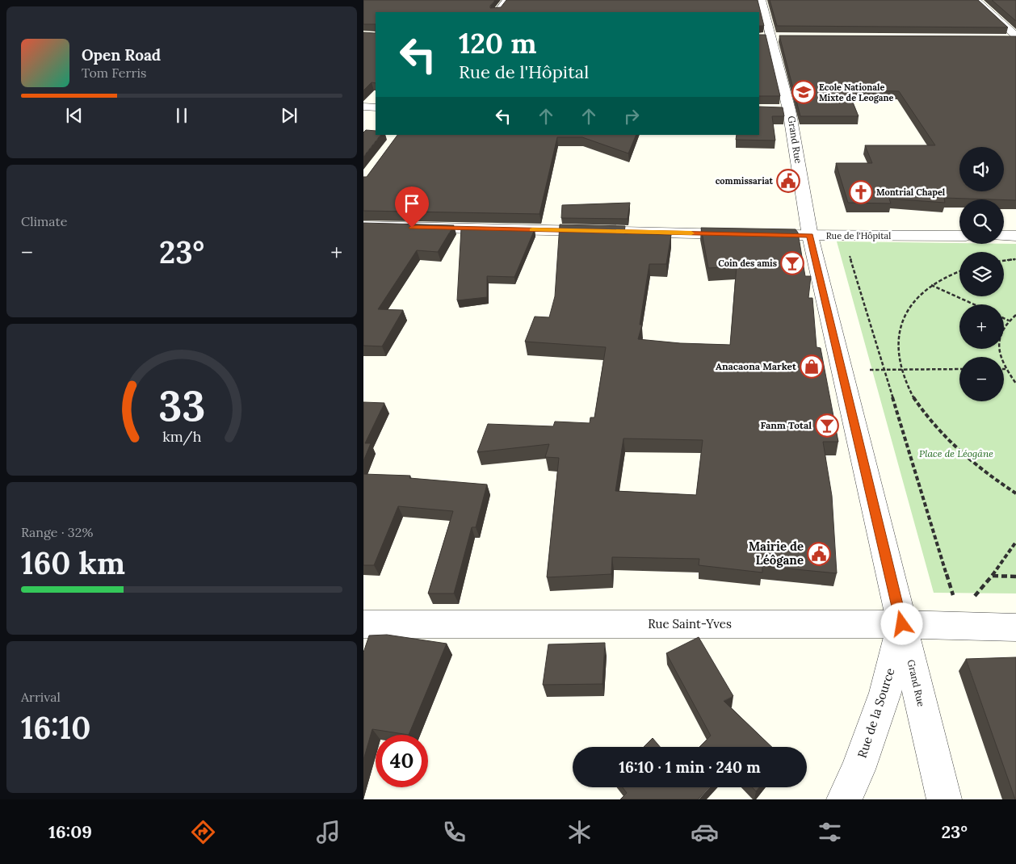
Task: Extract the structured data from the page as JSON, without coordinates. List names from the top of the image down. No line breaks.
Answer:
{"streets":{"street":["Grand Rue","Rue de l'Hôpital","Rue Saint-Yves","Rue de la Source"]},"crossings":[["Grand Rue","Rue de l'Hôpital"],["Grand Rue","Rue Saint-Yves"],["Grand Rue","Rue de la Source"],["Rue Saint-Yves","Rue de la Source"]],"parks":["Place de Léogâne"],"places":{"school or university":["Ecole Nationale Mixte de Leogane"],"public building":["commissariat","Mairie de Léôgane"],"church":["Montrial Chapel"],"bar":["Coin des amis","Fanm Total"],"shop":["Anacaona Market"]},"page":{"turn":["120 m","Rue de l'Hôpital"],"song":["Open Road","Tom Ferris"],"map_buttons":["+","−"],"tile":["Climate",["Range · 32%","160 km"],["Arrival","16:10"]],"heat":["−","23°","+"],"limit":"40","trip":"16:10 · 1 min · 240 m","tabs":["16:09","23°"],"gauge":["33","km/h"]}}
